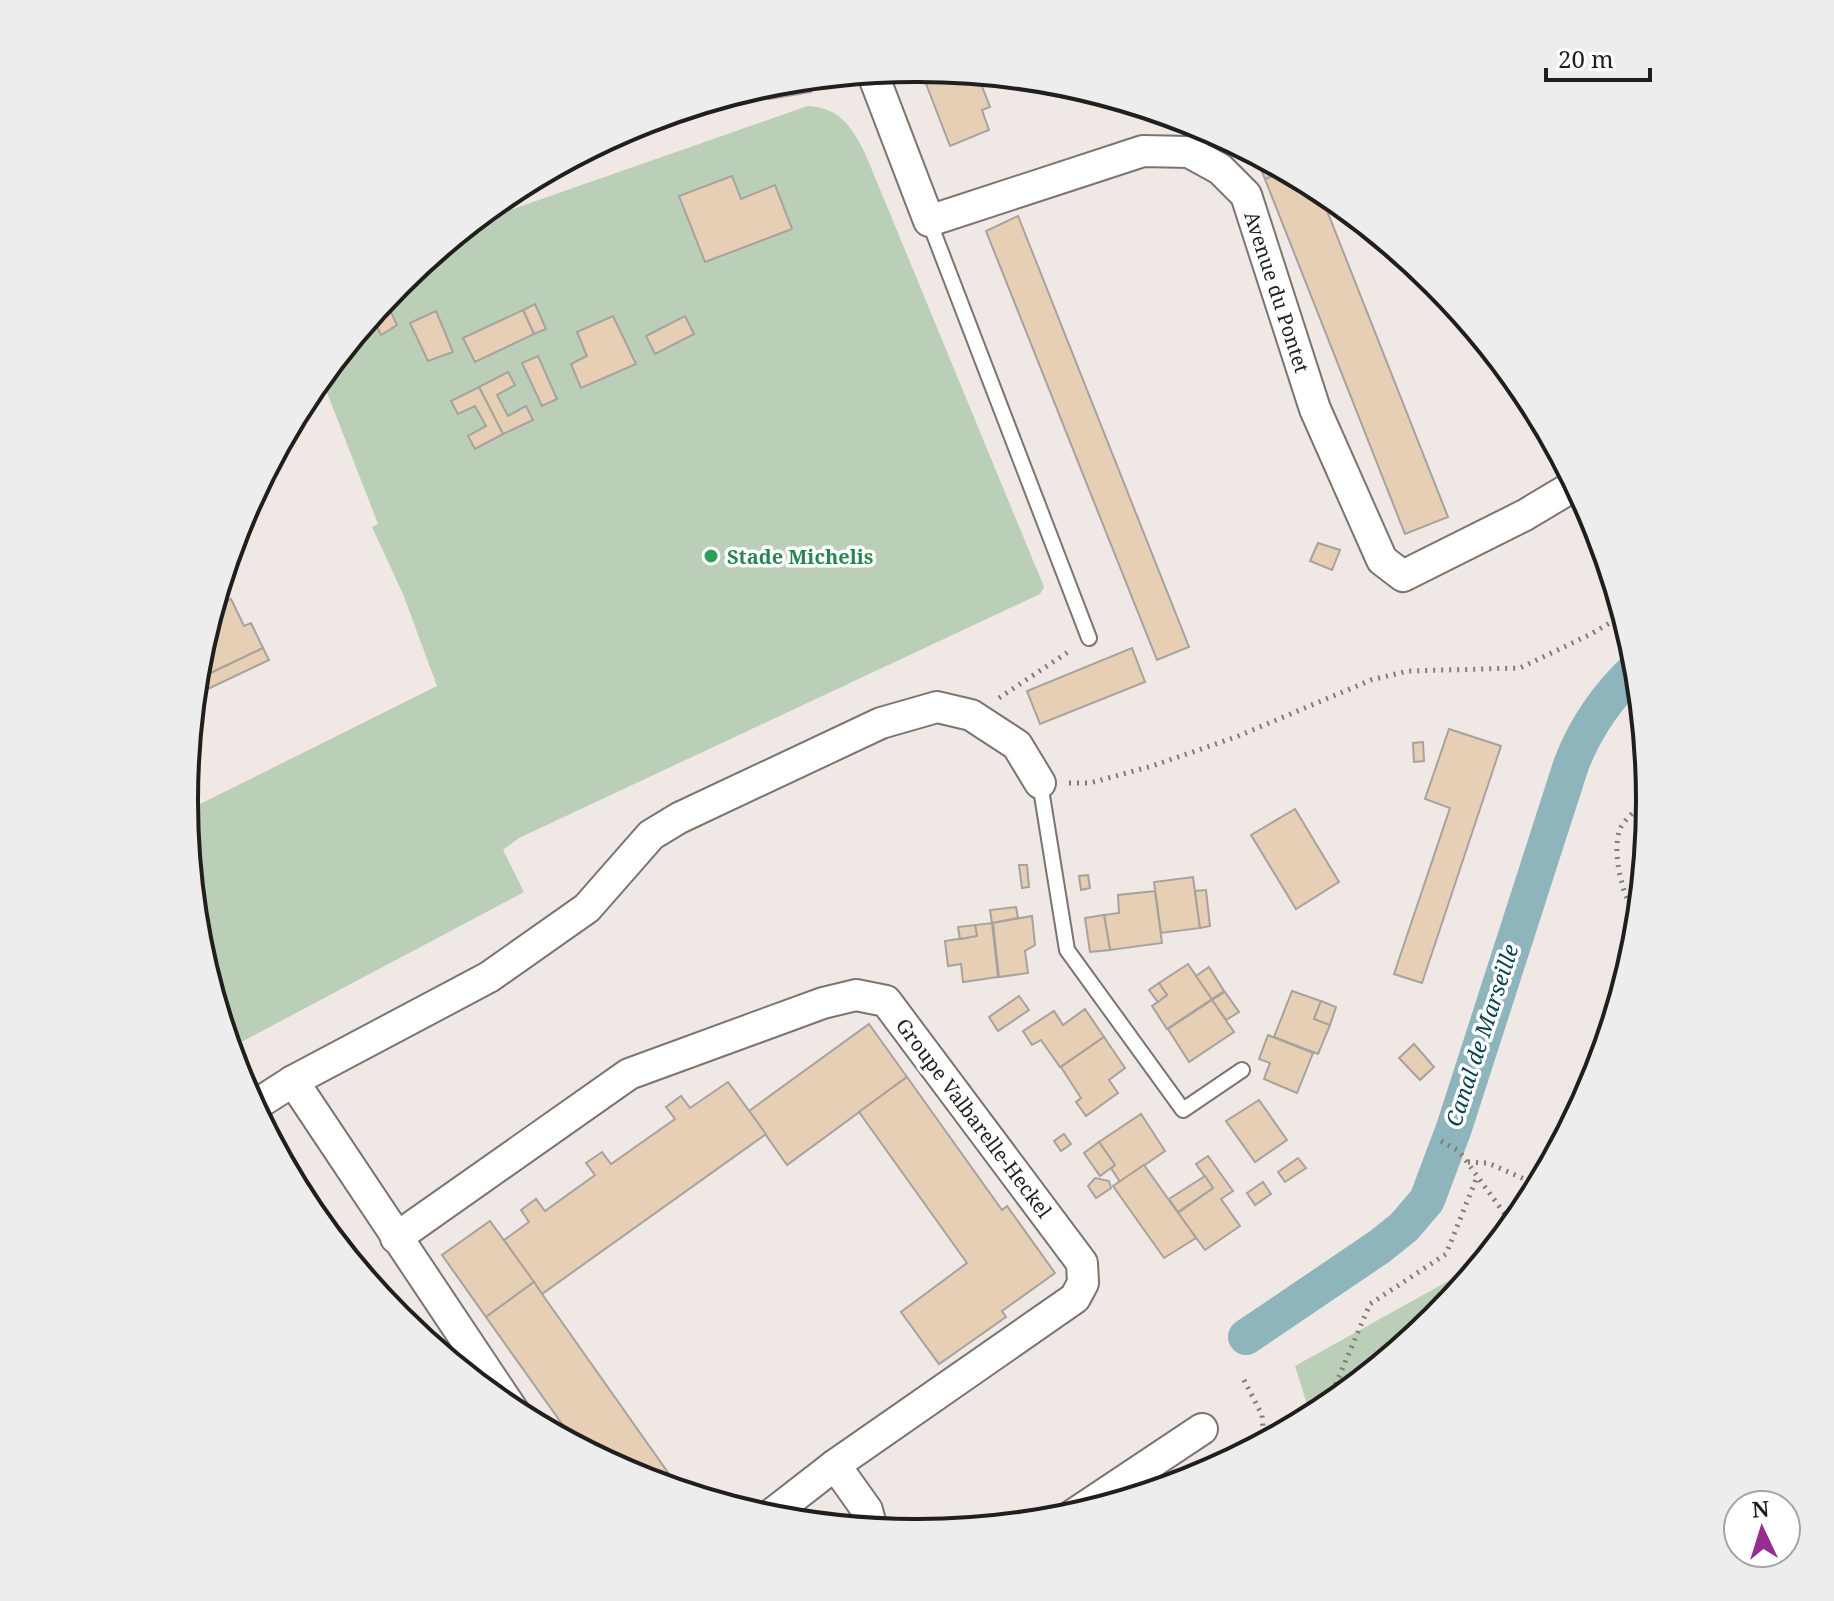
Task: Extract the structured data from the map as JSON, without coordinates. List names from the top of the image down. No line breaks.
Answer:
{"streets":{"street":["Avenue du Pontet","Groupe Valbarelle-Heckel"]},"water":["Canal de Marseille"],"places":["Stade Michelis"],"scale_bar":"20 m","north":"top"}
